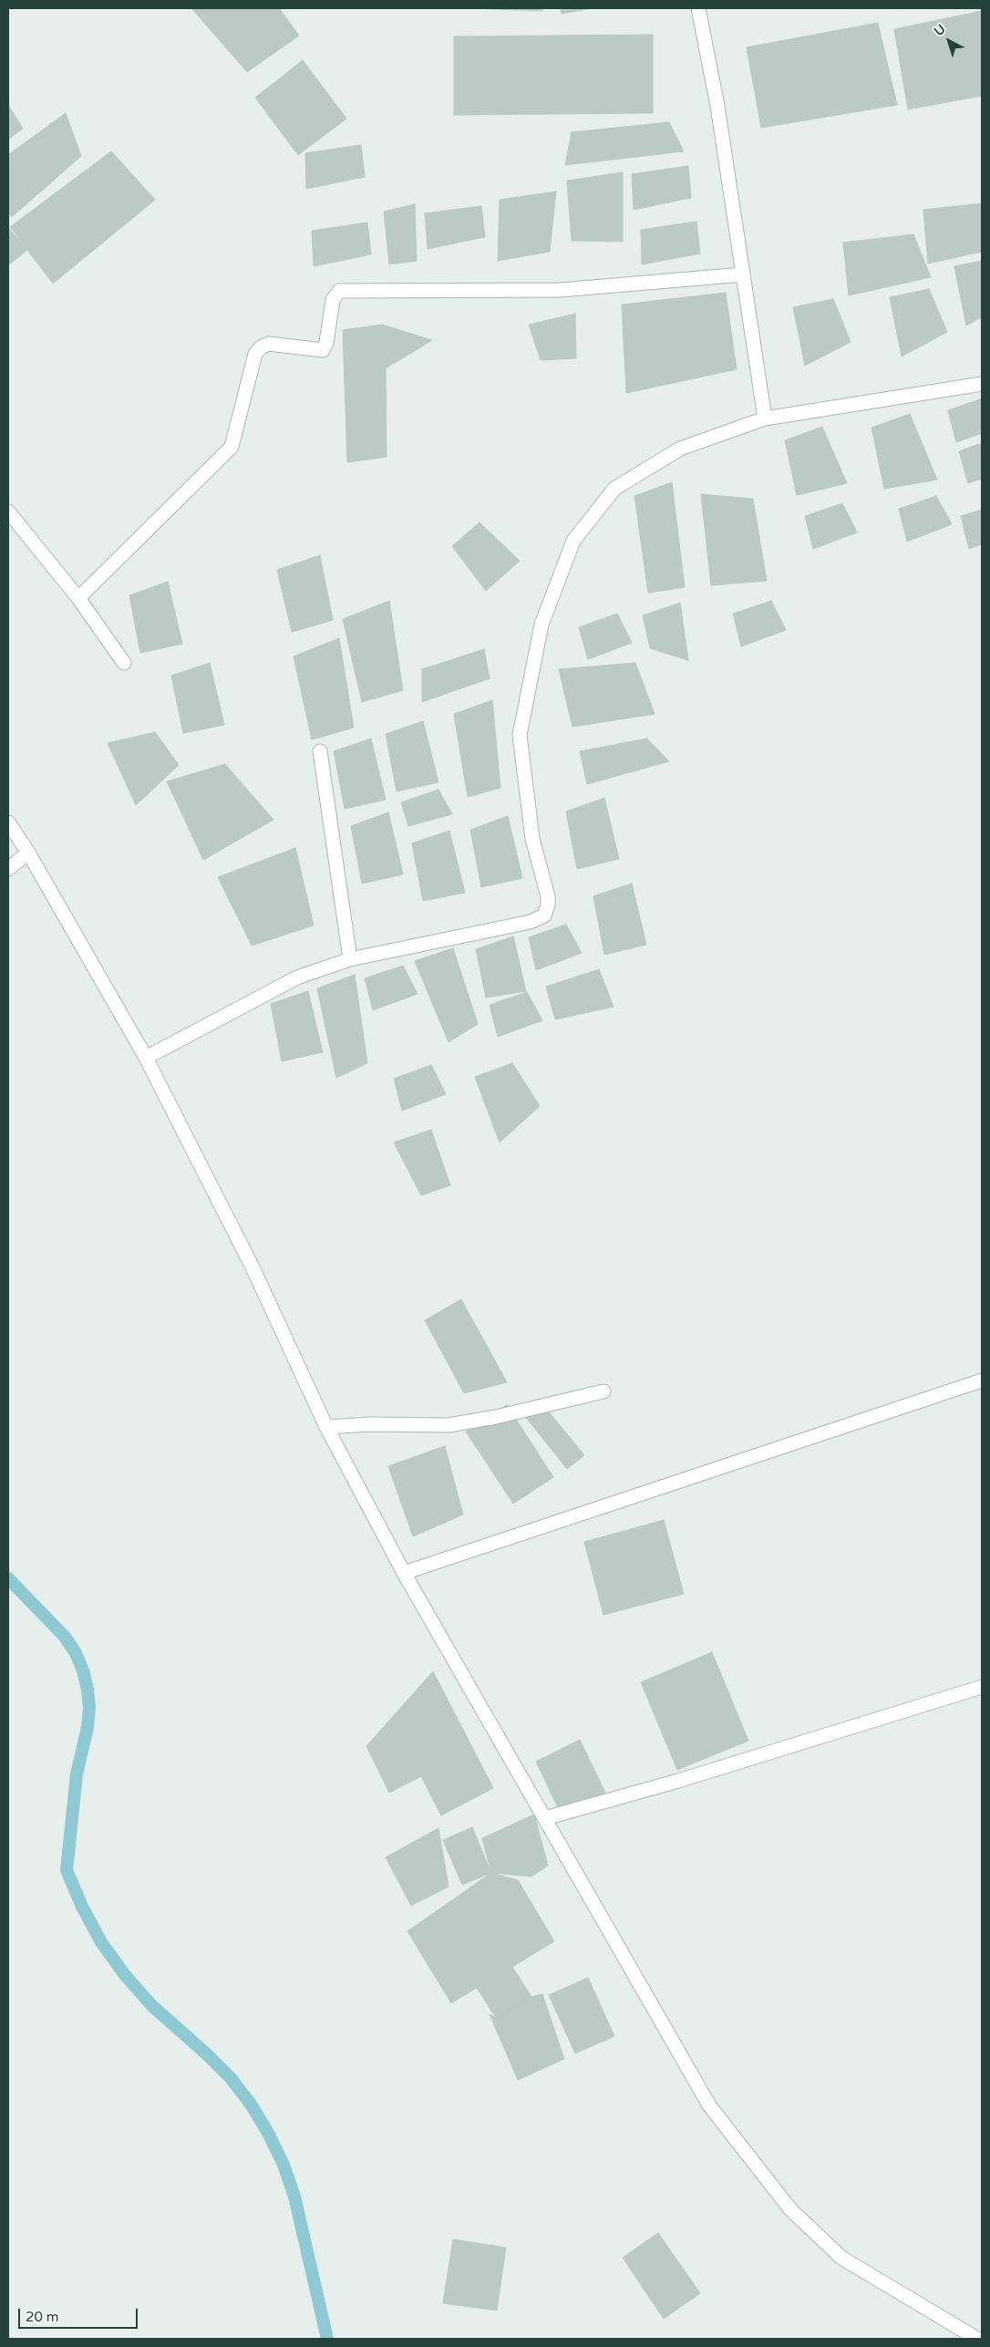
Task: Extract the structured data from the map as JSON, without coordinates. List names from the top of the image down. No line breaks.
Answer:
{"scale_bar":"20 m","north":"top left"}
